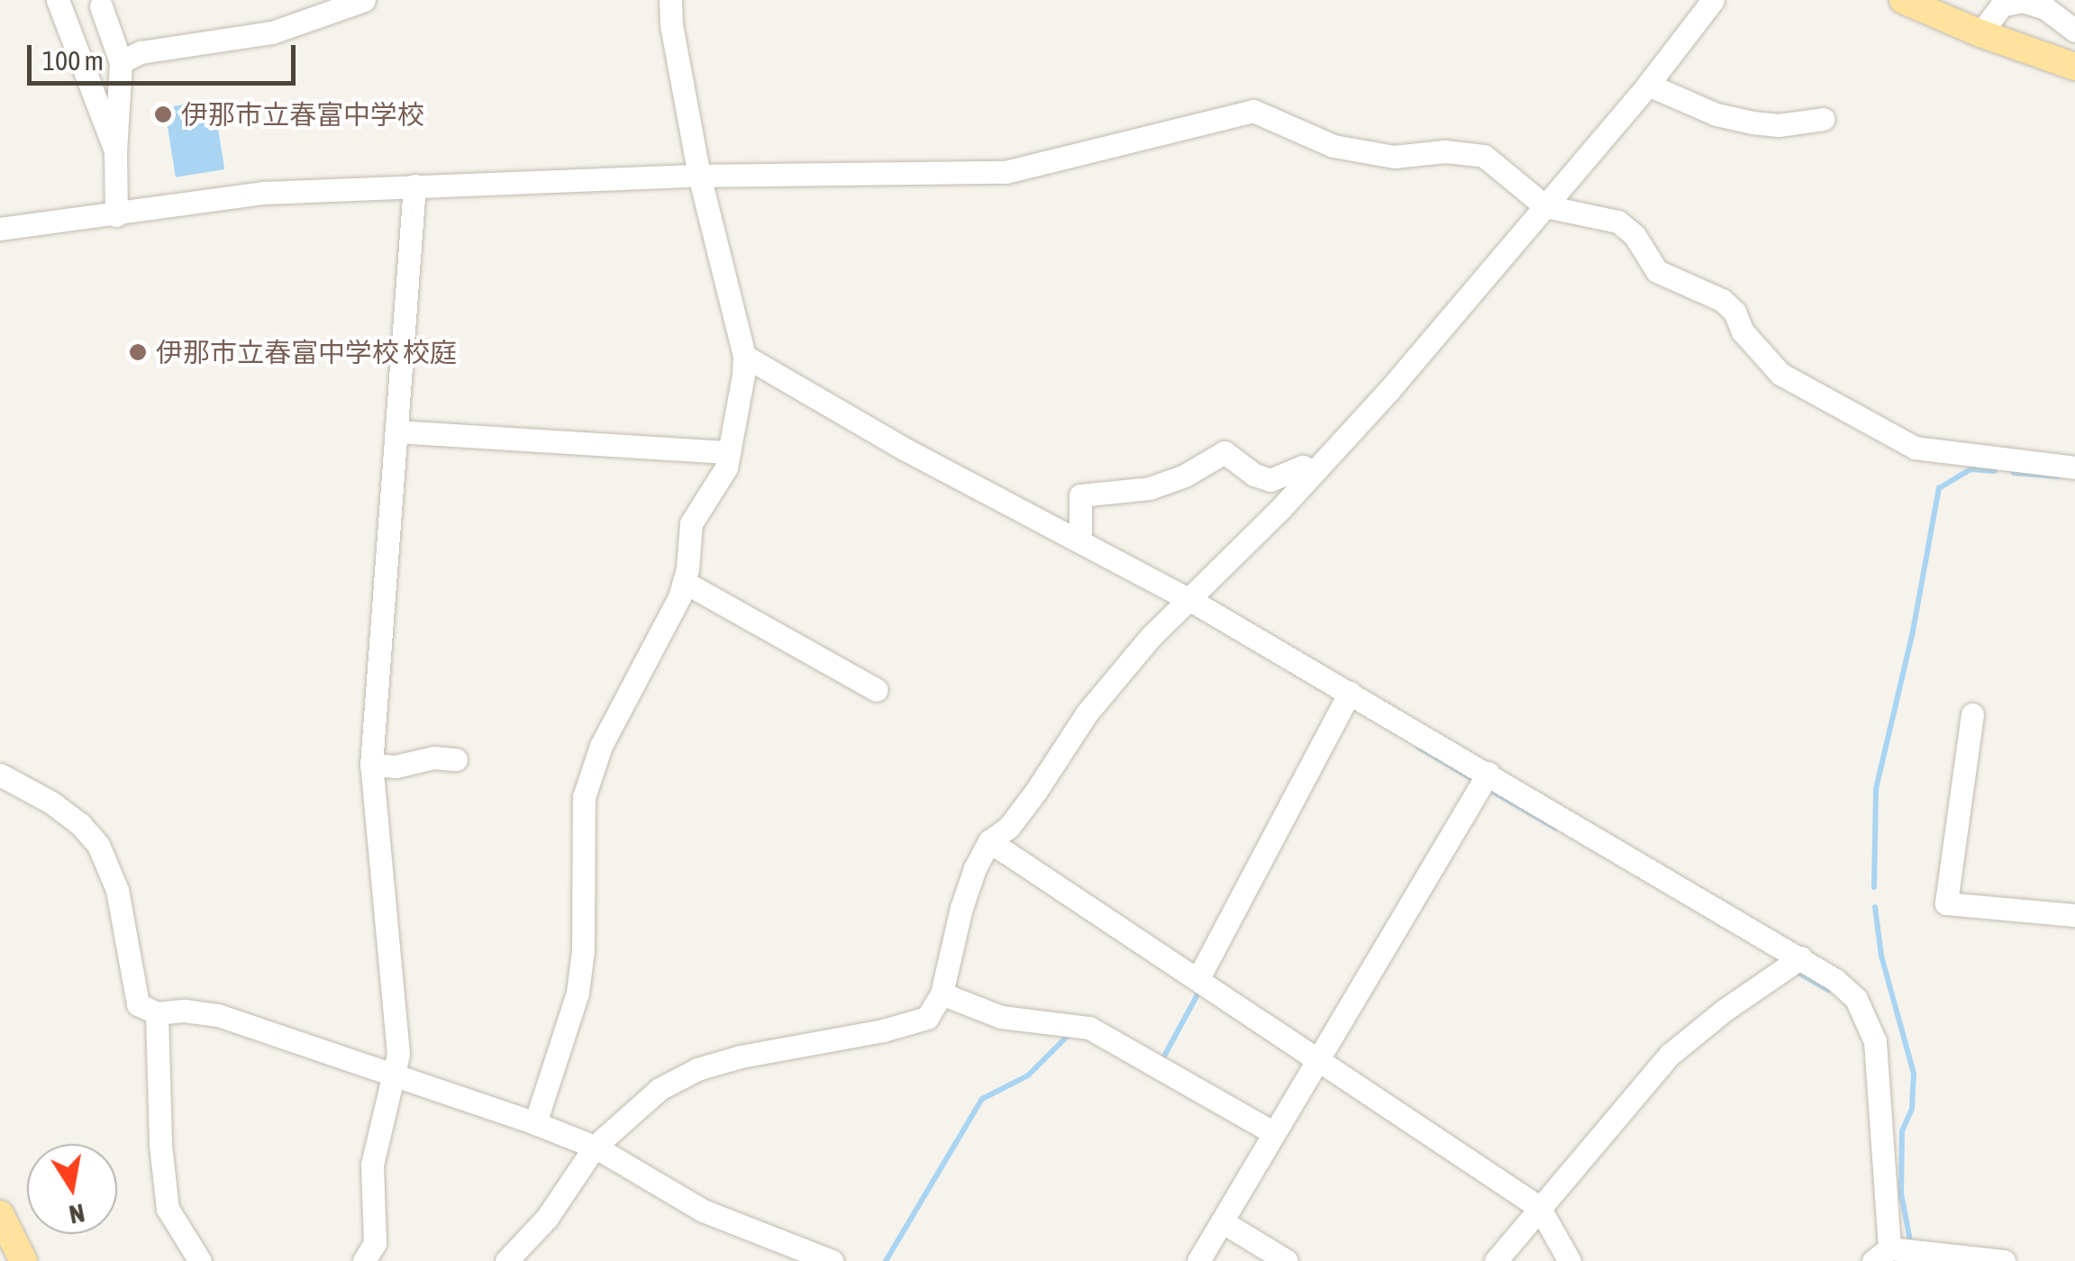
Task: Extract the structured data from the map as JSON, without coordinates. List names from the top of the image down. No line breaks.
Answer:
{"places":["伊那市立春富中学校","伊那市立春富中学校 校庭"],"scale_bar":"100 m","north":"bottom"}
